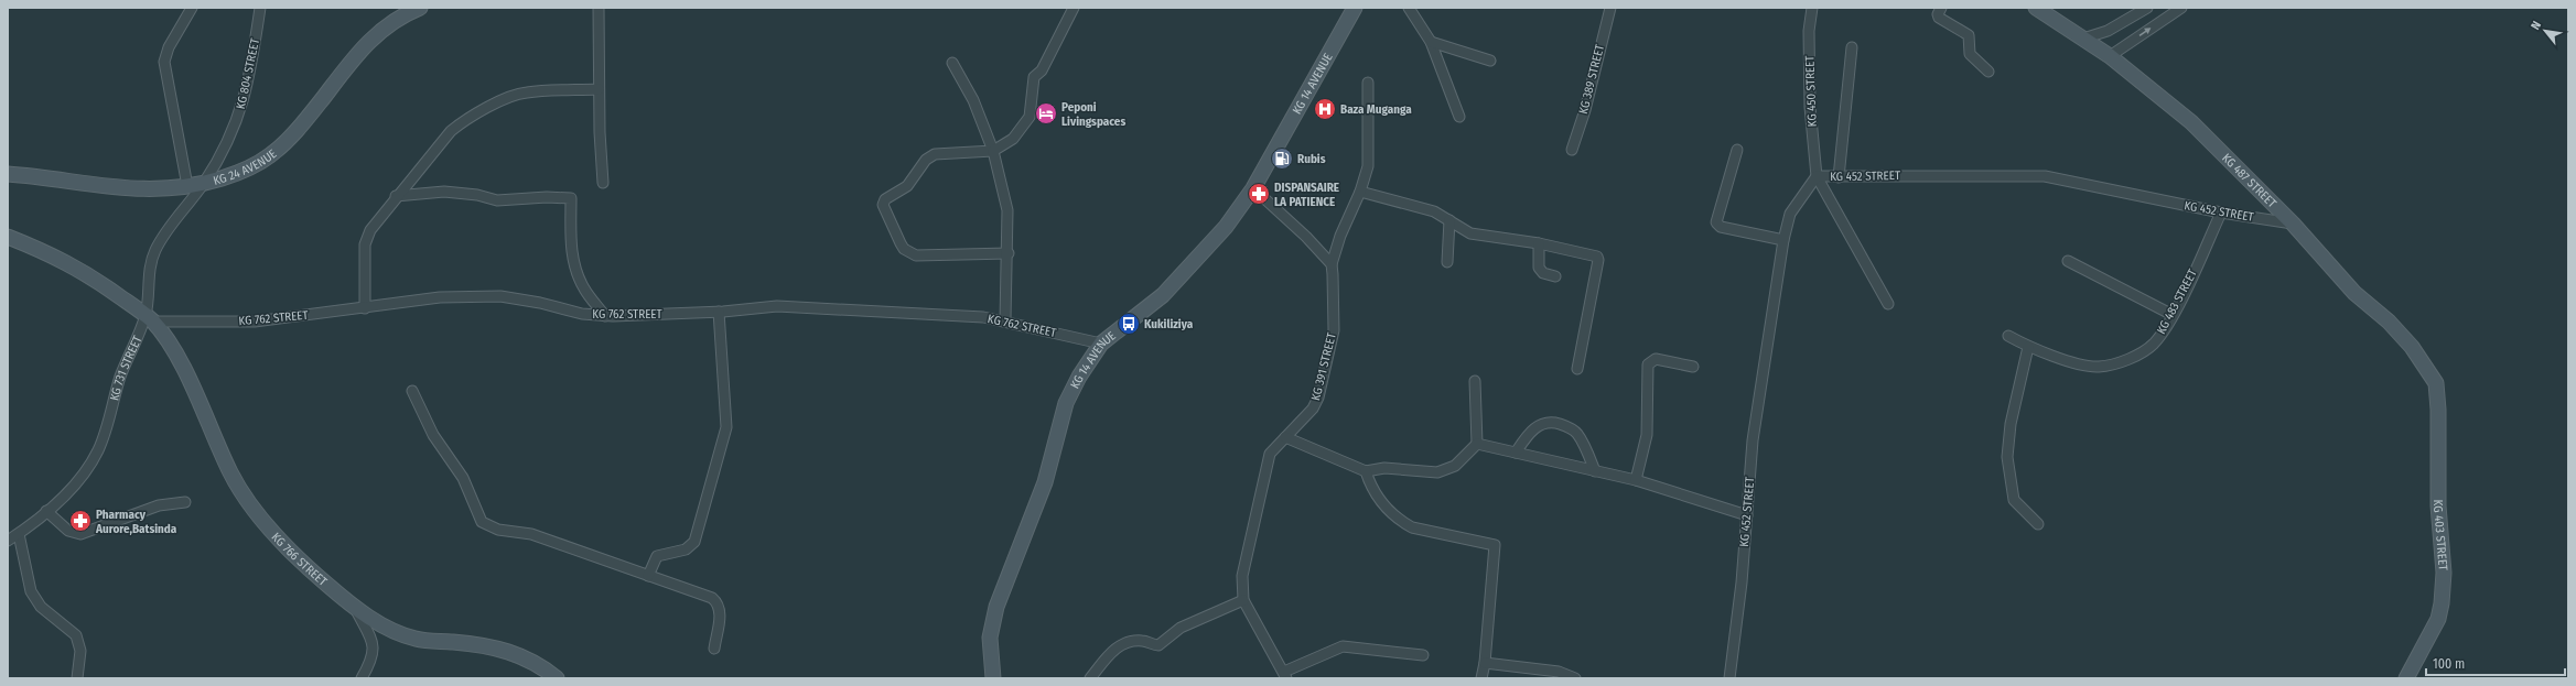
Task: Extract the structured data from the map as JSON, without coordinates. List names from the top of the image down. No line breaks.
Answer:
{"streets":{"main road":["KG 14 AVENUE","KG 24 AVENUE","KG 487 STREET","KG 403 STREET","KG 766 STREET"],"street":["KG 804 STREET","KG 389 STREET","KG 450 STREET","KG 452 STREET","KG 483 STREET","KG 762 STREET","KG 391 STREET","KG 731 STREET"]},"crossings":[["KG 804 STREET","KG 24 AVENUE"],["KG 804 STREET","KG 762 STREET"],["KG 804 STREET","KG 731 STREET"],["KG 804 STREET","KG 766 STREET"],["KG 14 AVENUE","KG 762 STREET"],["KG 450 STREET","KG 452 STREET"],["KG 452 STREET","KG 487 STREET"],["KG 452 STREET","KG 483 STREET"],["KG 487 STREET","KG 403 STREET"],["KG 762 STREET","KG 731 STREET"],["KG 762 STREET","KG 766 STREET"],["KG 731 STREET","KG 766 STREET"]],"places":{"hospital":["Baza Muganga"],"hotel":["Peponi Livingspaces"],"fuel station":["Rubis"],"pharmacy":["DISPANSAIRE LA PATIENCE","Pharmacy Aurore,Batsinda"],"bus stop":["Kukiliziya"]},"scale_bar":"100 m","north":"top left"}
